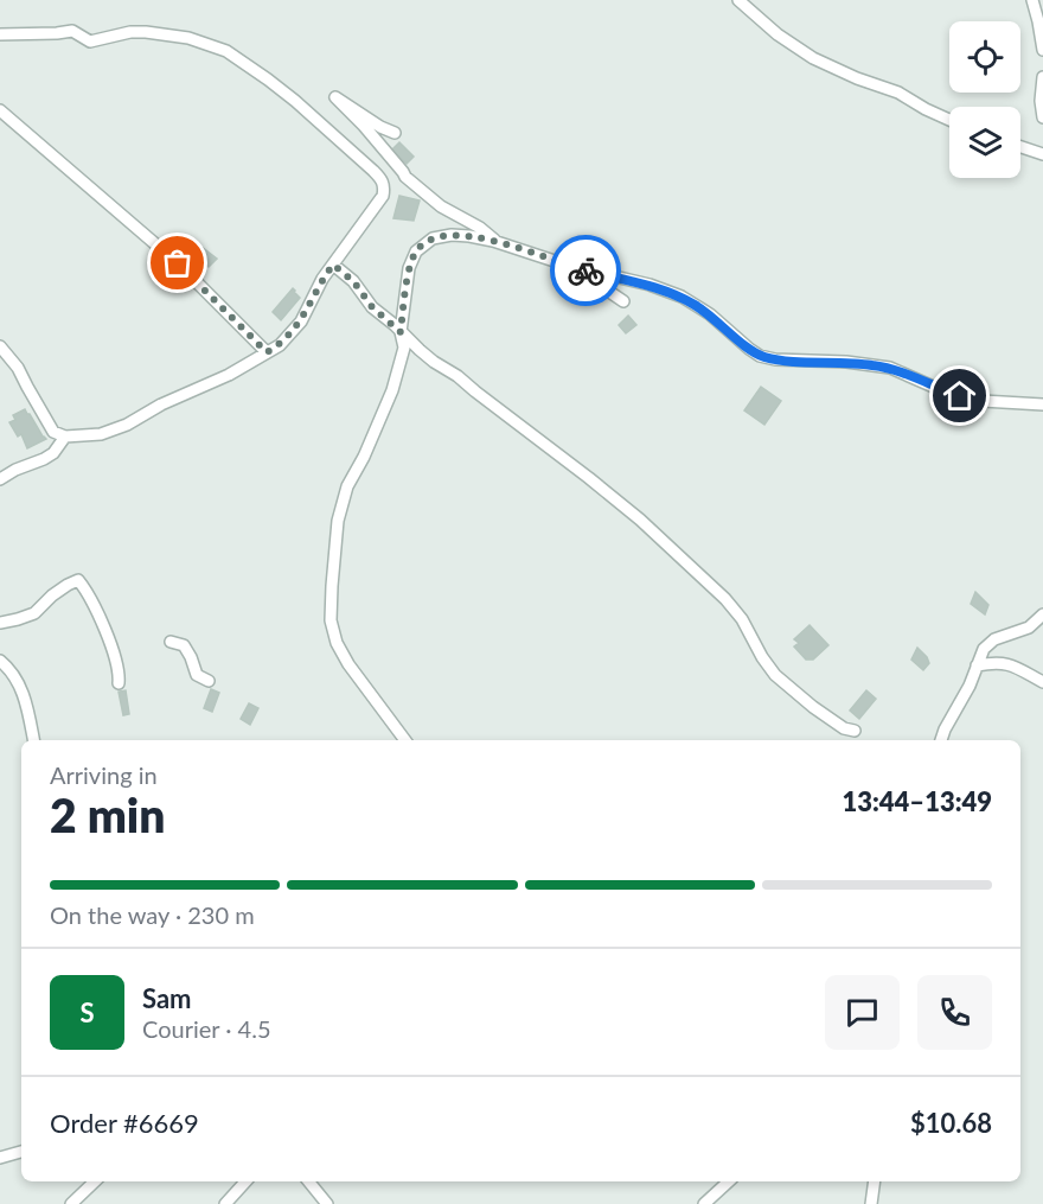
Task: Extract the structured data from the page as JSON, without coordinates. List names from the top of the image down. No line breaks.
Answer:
{"page":{"heading":["2 min","Arriving in","13:44–13:49"],"panel":["Sam","Courier · 4.5","Order #6669","$10.68"],"bar":"On the way · 230 m","round":"S"}}
